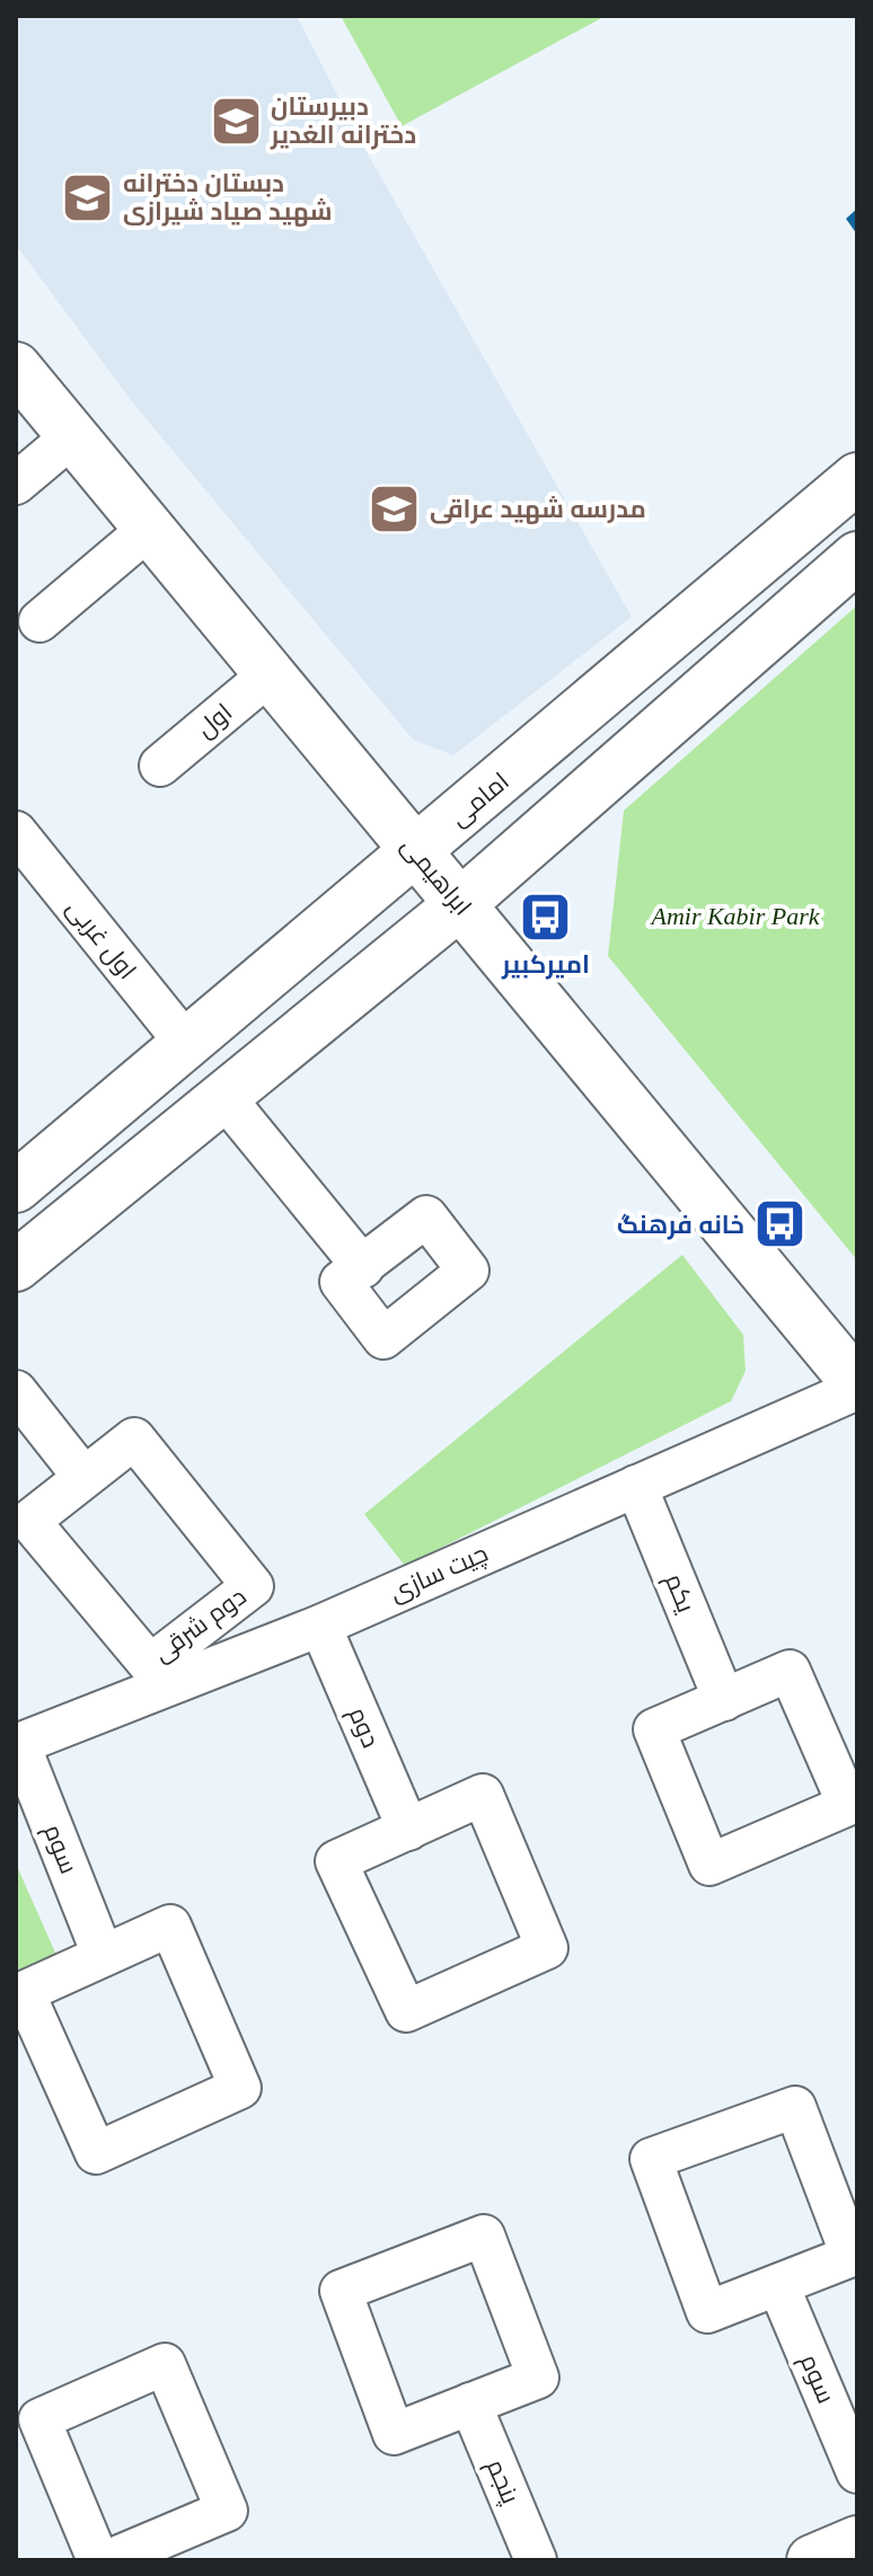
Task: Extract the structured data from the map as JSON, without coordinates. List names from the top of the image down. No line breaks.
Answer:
{"streets":{"main road":["امامی","ابراهیمی"],"street":["اول","اول غربی","چیت سازی","یکم","دوم شرقی","دوم","سوم","پنجم"]},"crossings":[["اول","ابراهیمی"],["امامی","ابراهیمی"],["امامی","اول غربی"],["ابراهیمی","چیت سازی"],["چیت سازی","یکم"],["چیت سازی","دوم"],["چیت سازی","سوم"]],"parks":["Amir Kabir Park"],"places":{"school or university":["دبیرستان دخترانه الغدیر","دبستان دخترانه شهید صیاد شیرازی","مدرسه شهید عراقی"],"bus stop":["امیرکبیر","خانه فرهنگ"]}}
